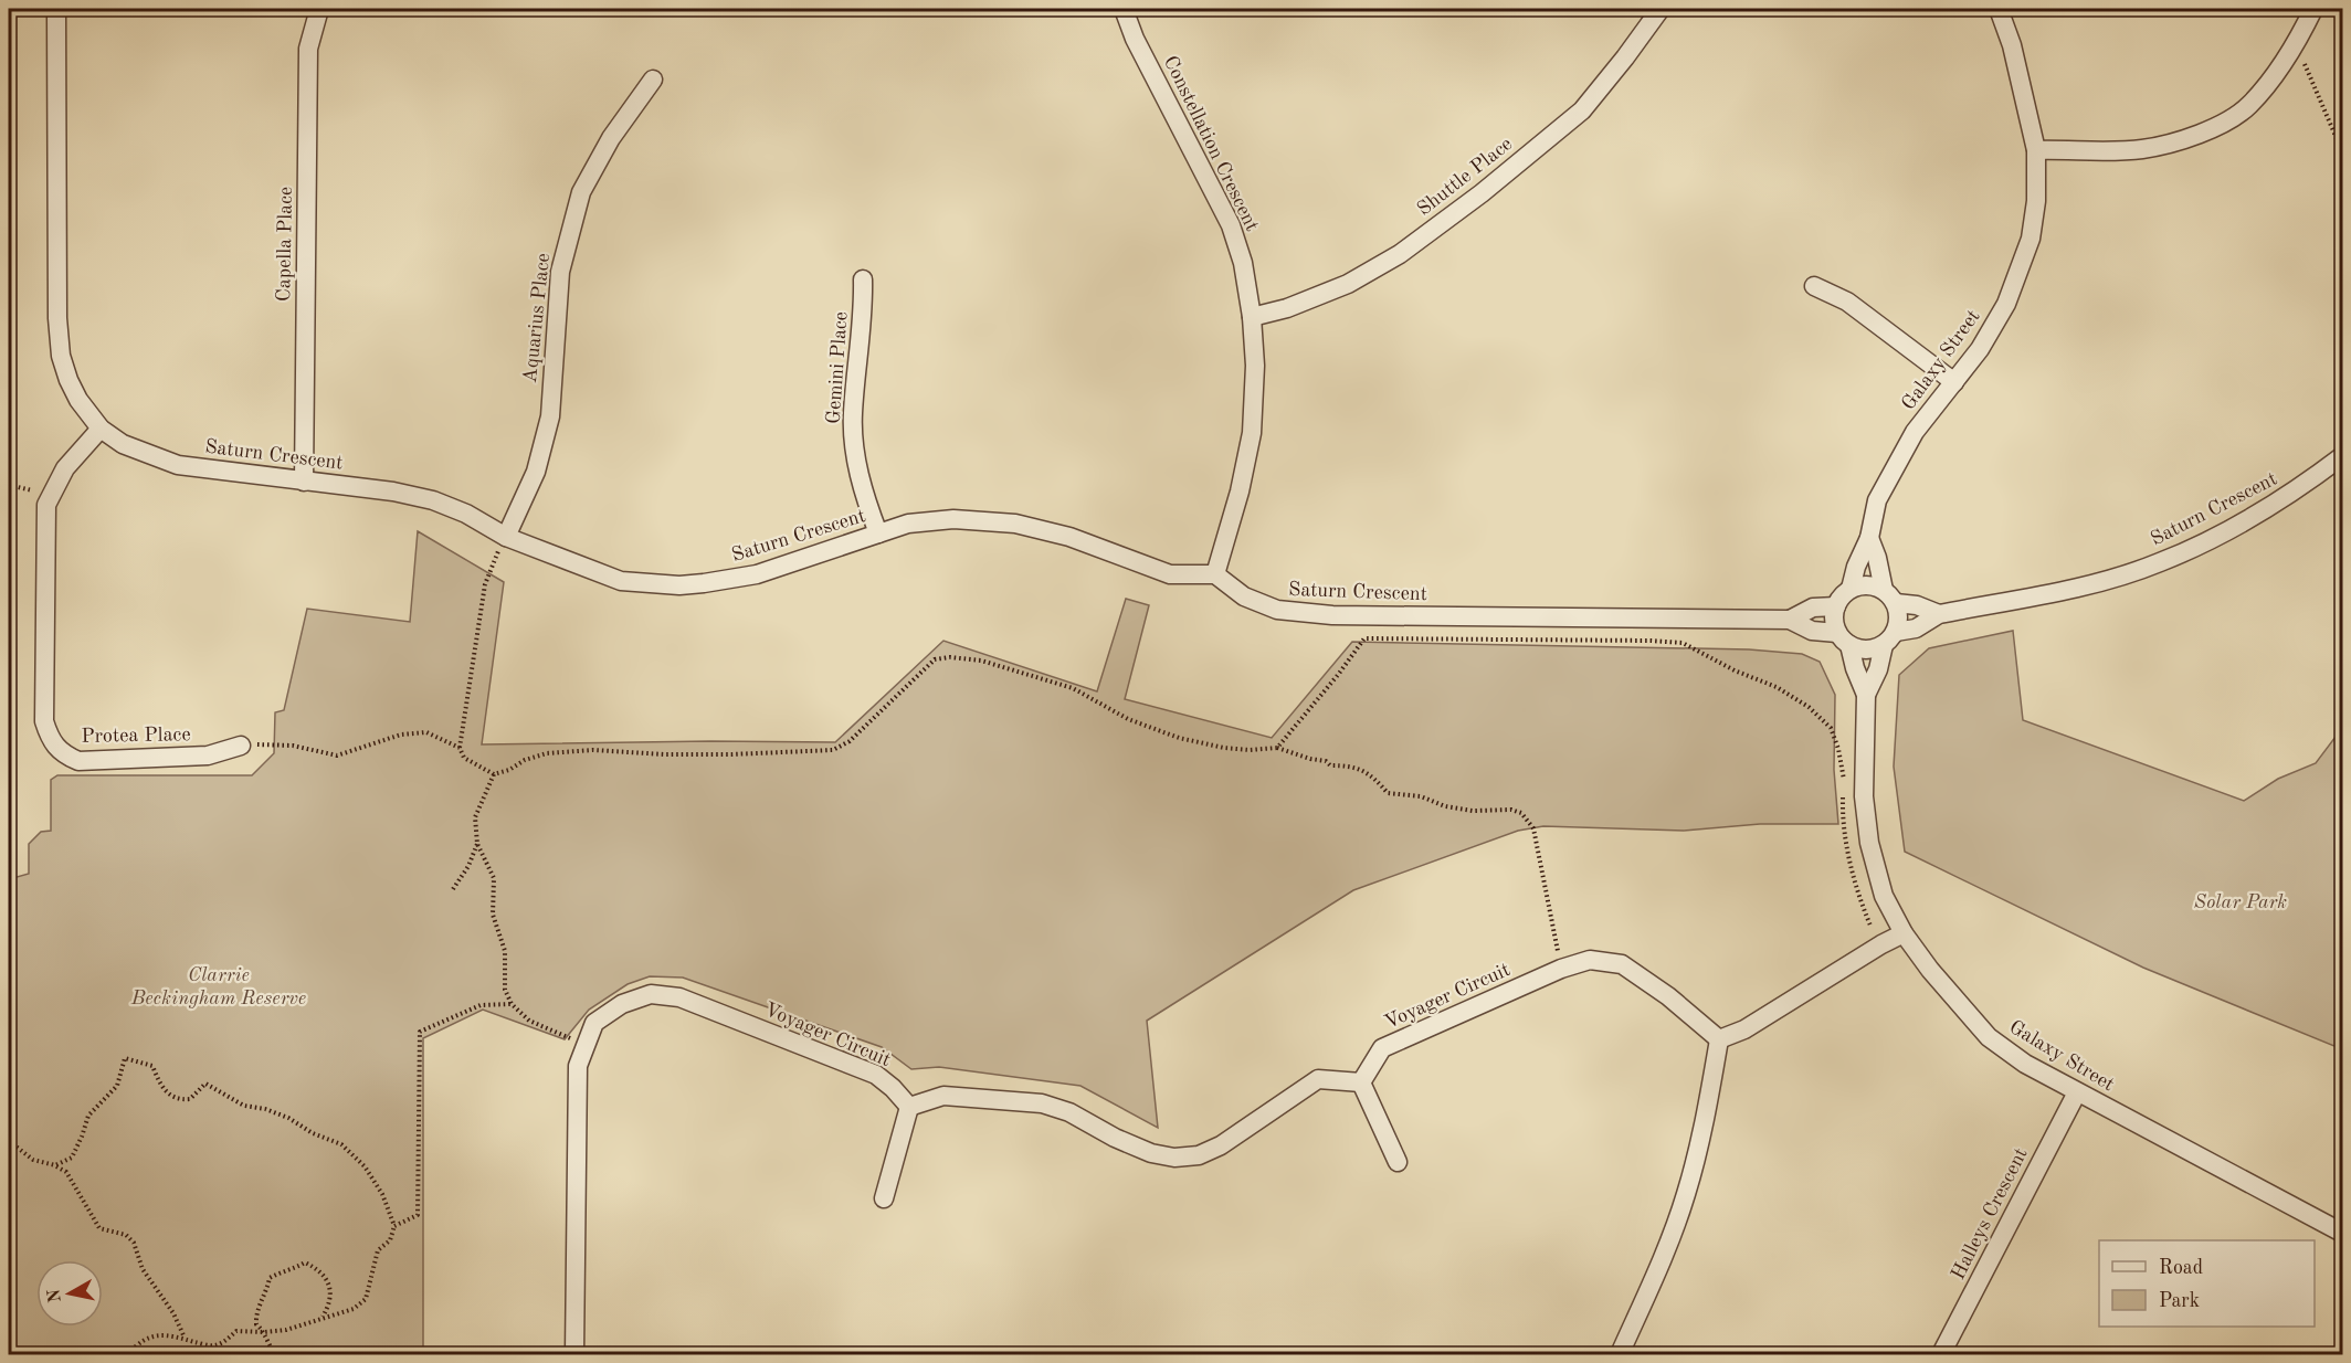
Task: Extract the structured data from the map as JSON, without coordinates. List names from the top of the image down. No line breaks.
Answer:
{"streets":{"street":["Constellation Crescent","Shuttle Place","Capella Place","Aquarius Place","Galaxy Street","Gemini Place","Saturn Crescent","Protea Place","Voyager Circuit","Halleys Crescent"]},"crossings":[["Constellation Crescent","Shuttle Place"],["Constellation Crescent","Saturn Crescent"],["Capella Place","Saturn Crescent"],["Aquarius Place","Saturn Crescent"],["Galaxy Street","Saturn Crescent"],["Galaxy Street","Halleys Crescent"],["Gemini Place","Saturn Crescent"],["Saturn Crescent","Protea Place"]],"parks":["Solar Park","Clarrie Beckingham Reserve"],"legend":["Road","Park"],"north":"left"}
